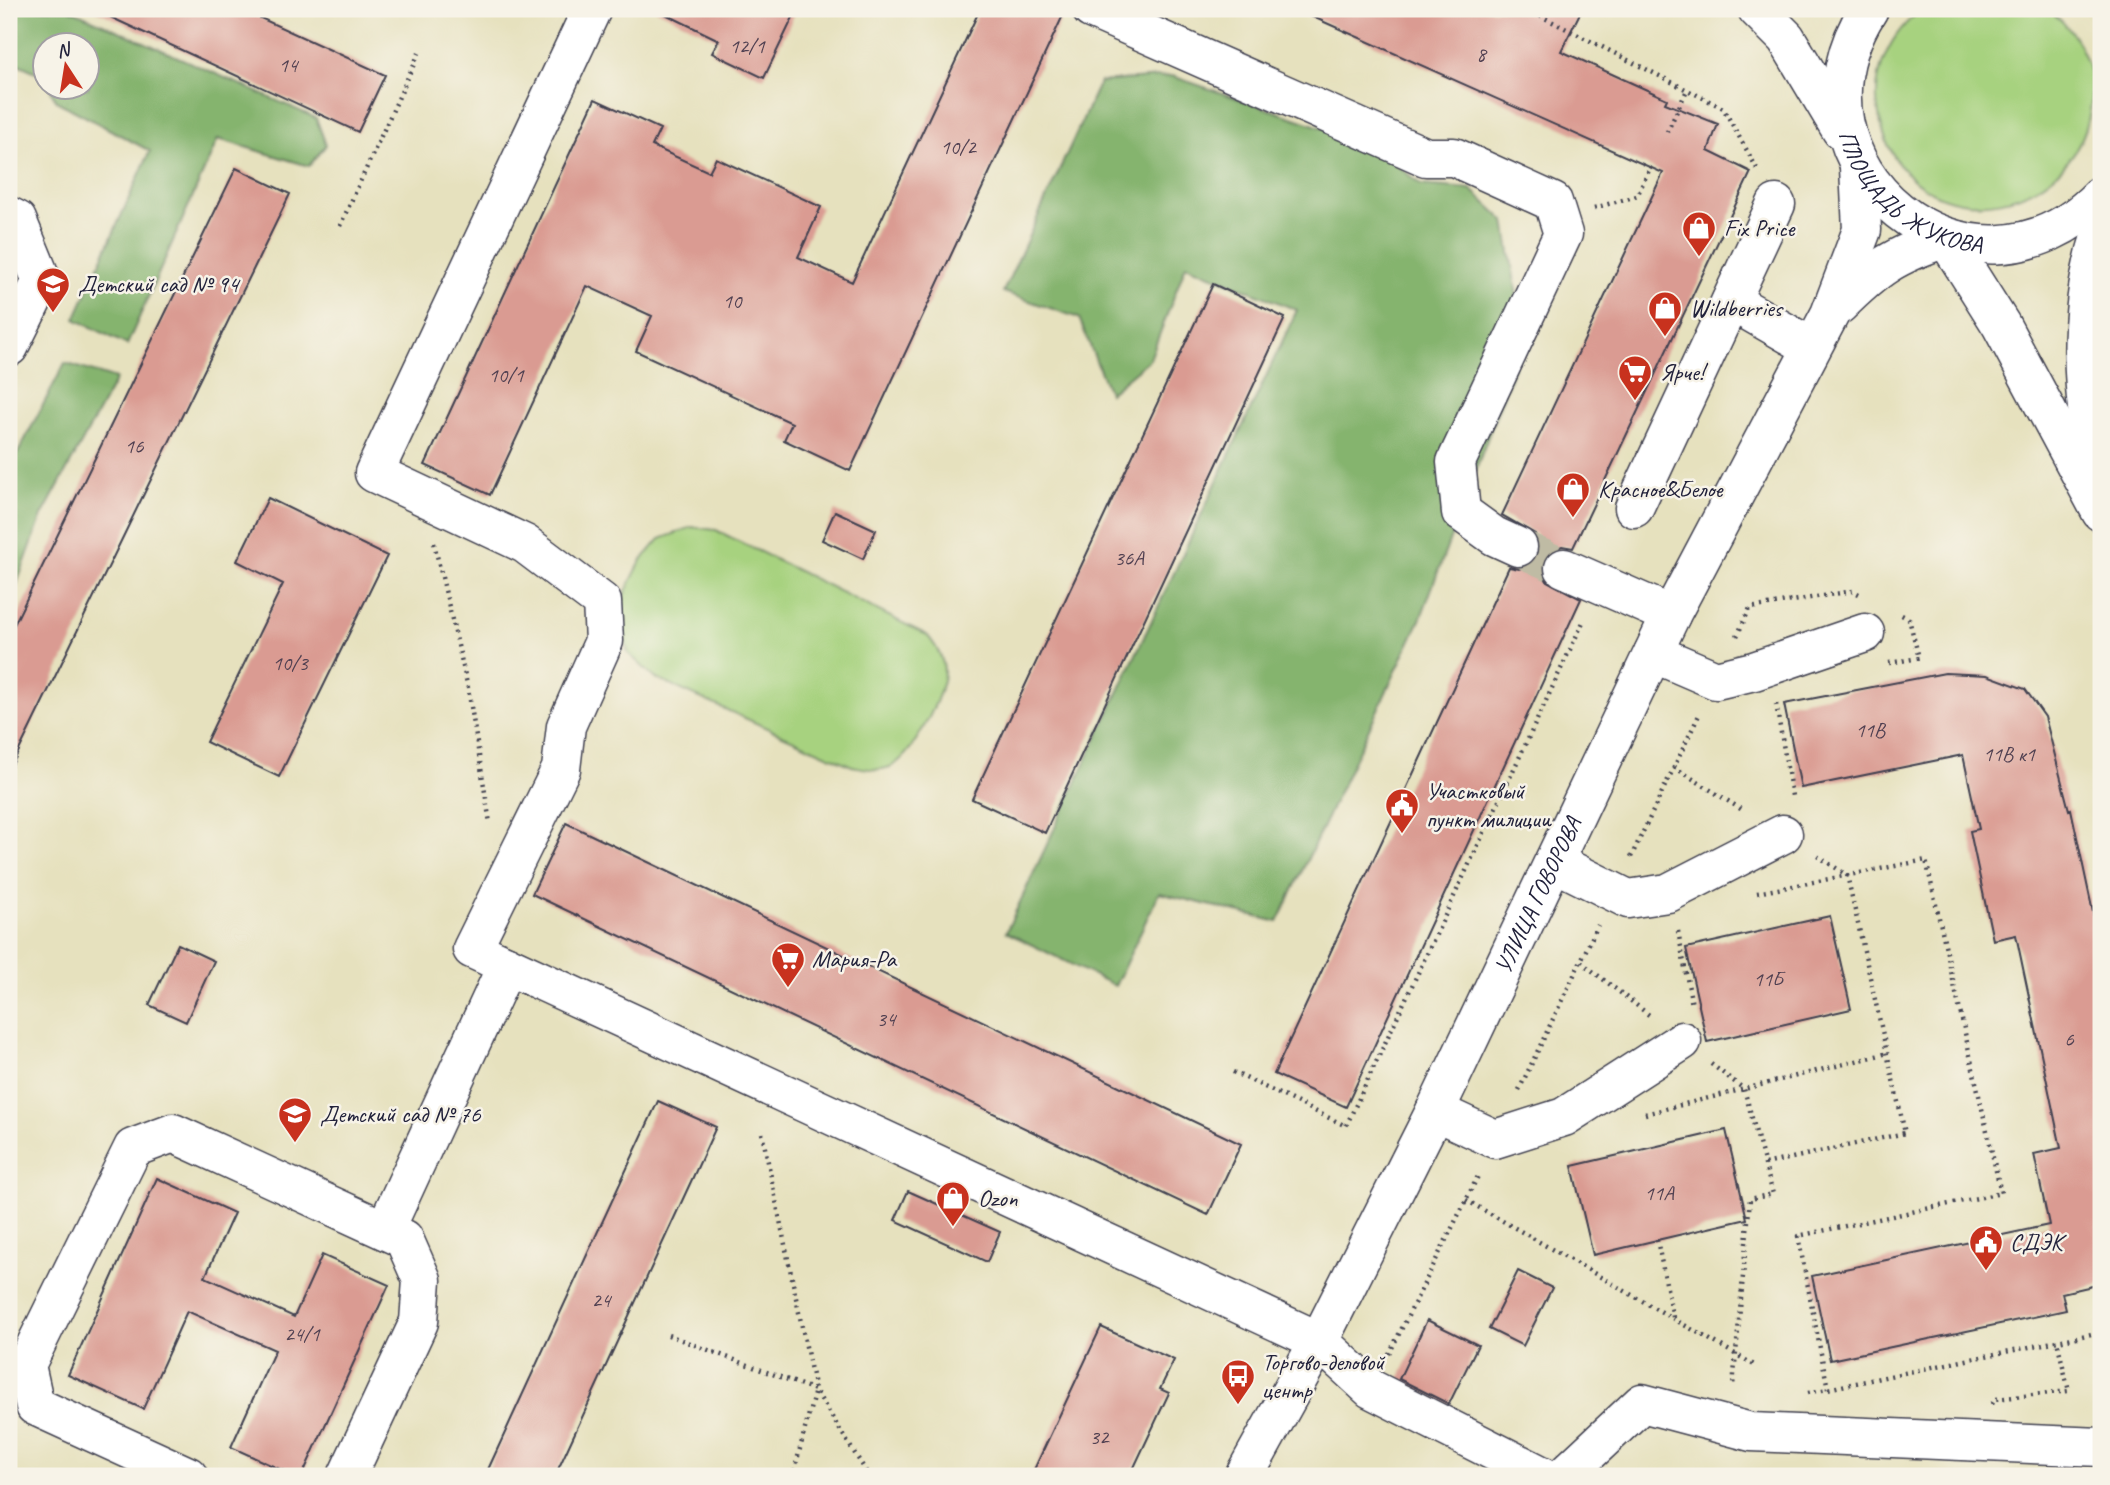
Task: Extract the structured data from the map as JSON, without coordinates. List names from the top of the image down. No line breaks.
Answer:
{"streets":{"street":["ПЛОЩАДЬ ЖУКОВА","УЛИЦА ГОВОРОВА"]},"places":{"shop":["Fix Price","Wildberries","Красное&Белое","Ozon"],"school or university":["Детский сад № 94","Детский сад № 76"],"supermarket":["Ярче!","Мария-Ра"],"public building":["Участковый пункт милиции","СДЭК"],"bus stop":["Торгово-деловой центр"]},"house_numbers":["12/1","8","14","10/2","10","10/1","16","36А","10/3","11В","11В к1","11Б","34","6","11А","24","24/1","32"],"north":"top"}
